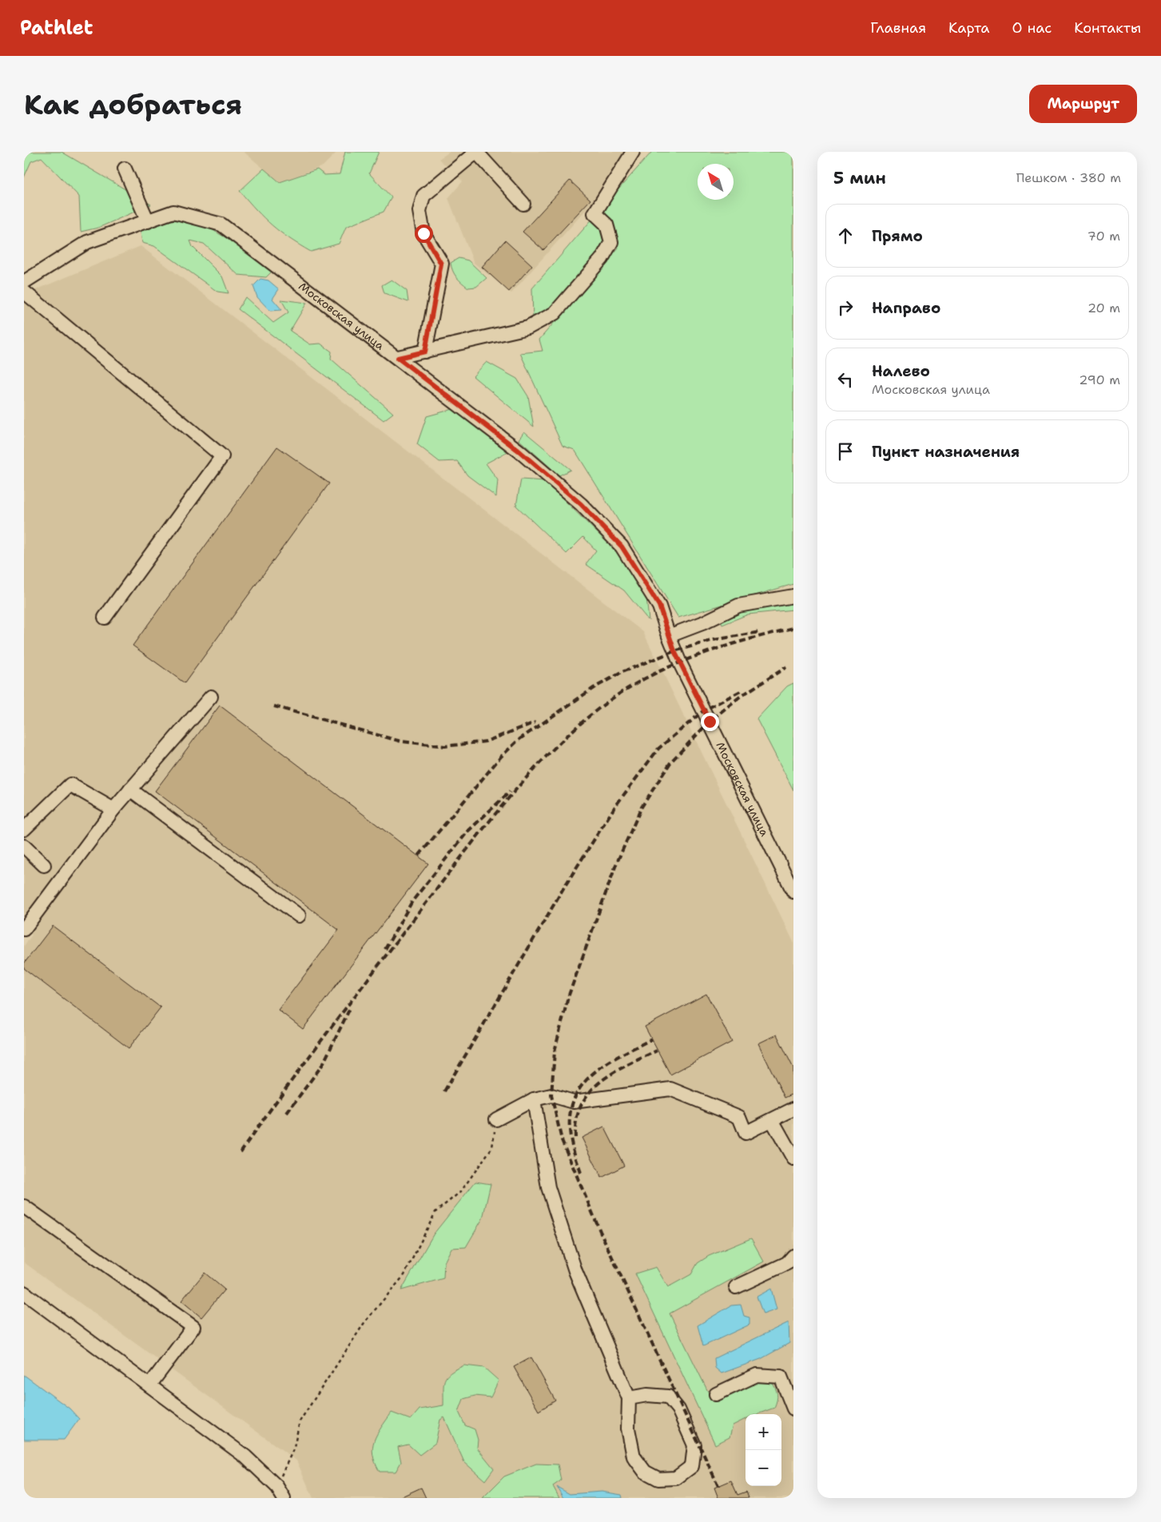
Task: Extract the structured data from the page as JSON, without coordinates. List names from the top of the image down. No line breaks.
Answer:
{"streets":{"street":["Московская улица"]},"north":"top left","page":{"header":"Pathlet","nav":["Главная","Карта","О нас","Контакты"],"buttons":"Маршрут","title":"Как добраться","heading":["5 мин","Пешком · 380 m"],"list":[["Прямо","70 m"],["Направо","20 m"],["Налево","Московская улица","290 m"],"Пункт назначения"],"map_buttons":["+","−"]}}
